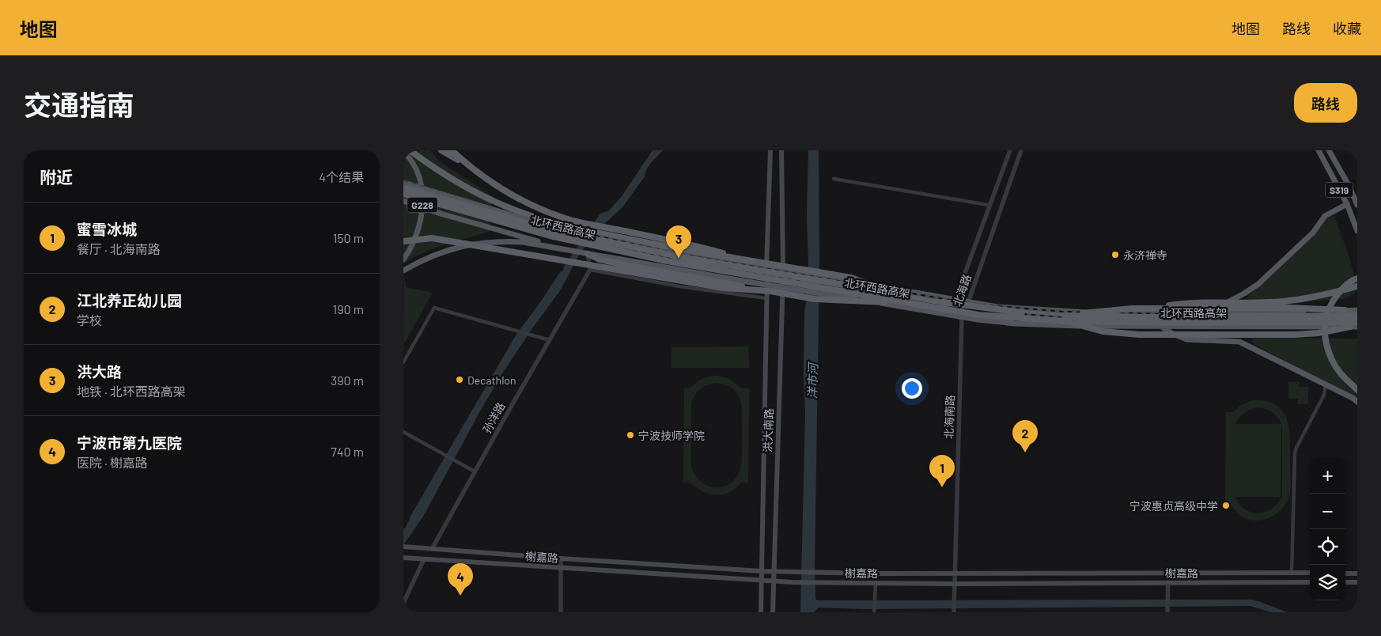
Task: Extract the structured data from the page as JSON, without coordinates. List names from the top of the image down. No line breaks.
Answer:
{"streets":{"highway":["北环西路高架"],"main road":["S319","G228","洪大南路","榭嘉路"],"street":["北海路","北海南路","孙洋路"]},"crossings":[["北海路","北海南路"],["北海南路","榭嘉路"],["孙洋路","榭嘉路"],["洪大南路","榭嘉路"]],"water":["洋市河"],"places":["永济禅寺","Decathlon","宁波技师学院","宁波惠贞高级中学"],"page":{"header":"地图","nav":["地图","路线","收藏"],"title":"交通指南","buttons":"路线","heading":["附近","4个结果"],"list":[{"mark":"1","name":"蜜雪冰城","note":"餐厅 · 北海南路","value":"150 m"},{"mark":"2","name":"江北养正幼儿园","note":"学校","value":"190 m"},{"mark":"3","name":"洪大路","note":"地铁 · 北环西路高架","value":"390 m"},{"mark":"4","name":"宁波市第九医院","note":"医院 · 榭嘉路","value":"740 m"}],"pins":["3","2","1","4"],"map_buttons":["+","−"]}}
